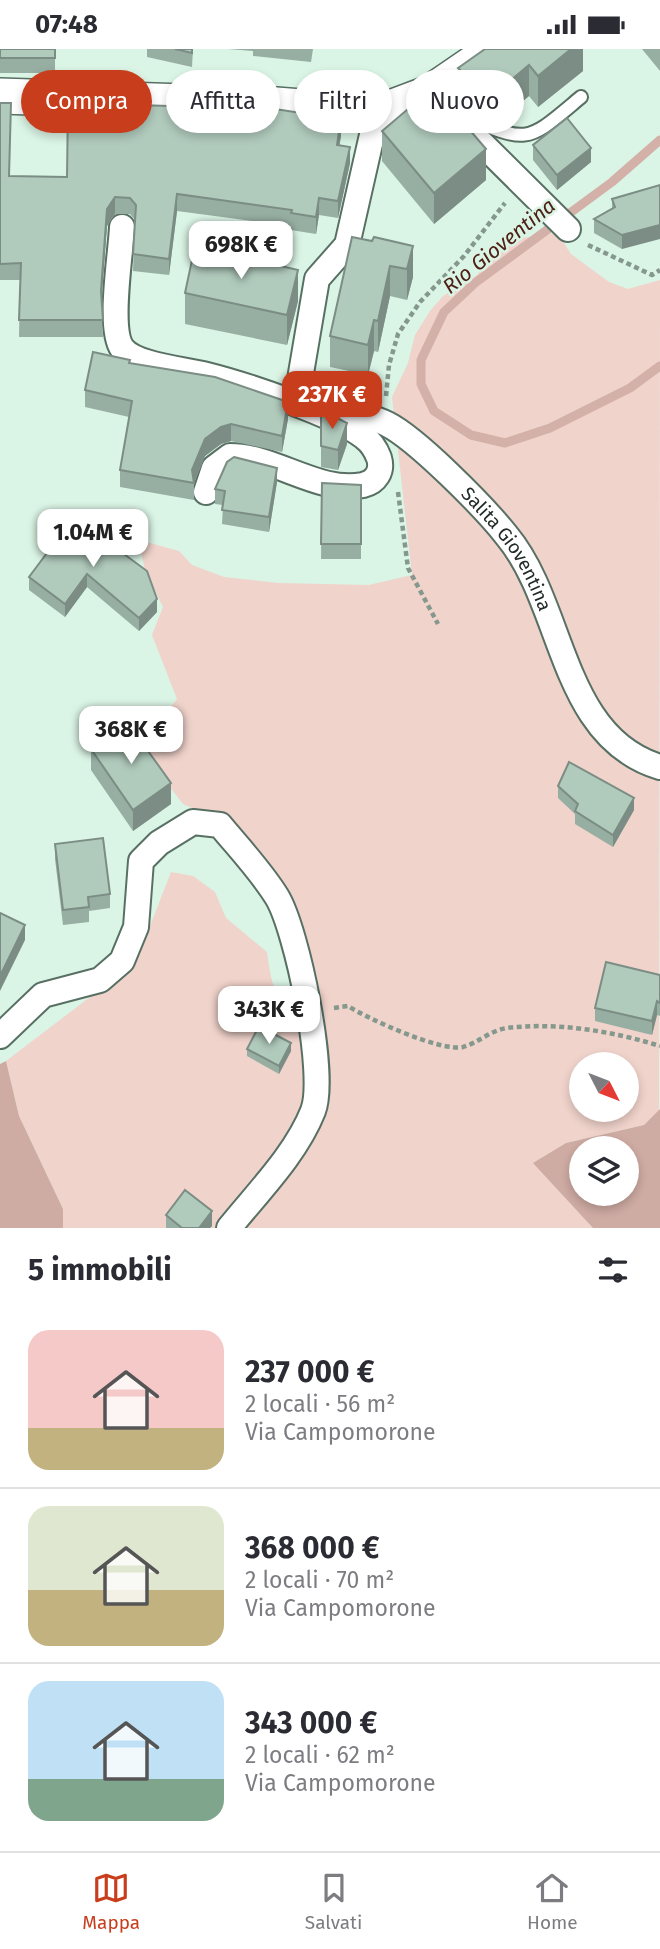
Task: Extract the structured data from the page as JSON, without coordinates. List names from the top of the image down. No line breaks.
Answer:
{"streets":{"street":["Salita Gioventina"]},"water":["Rio Gioventina"],"north":"bottom right","page":{"status":"07:48","chip":["Compra","Affitta","Filtri","Nuovo"],"price":["698K €","237K €","1.04M €","368K €","343K €"],"heading":"5 immobili","list":[{"name":"237 000 €","note":"2 locali · 56 m² · Via Campomorone"},{"name":"368 000 €","note":"2 locali · 70 m² · Via Campomorone"},{"name":"343 000 €","note":"2 locali · 62 m² · Via Campomorone"}],"tabs":["Mappa","Salvati","Home"]}}
